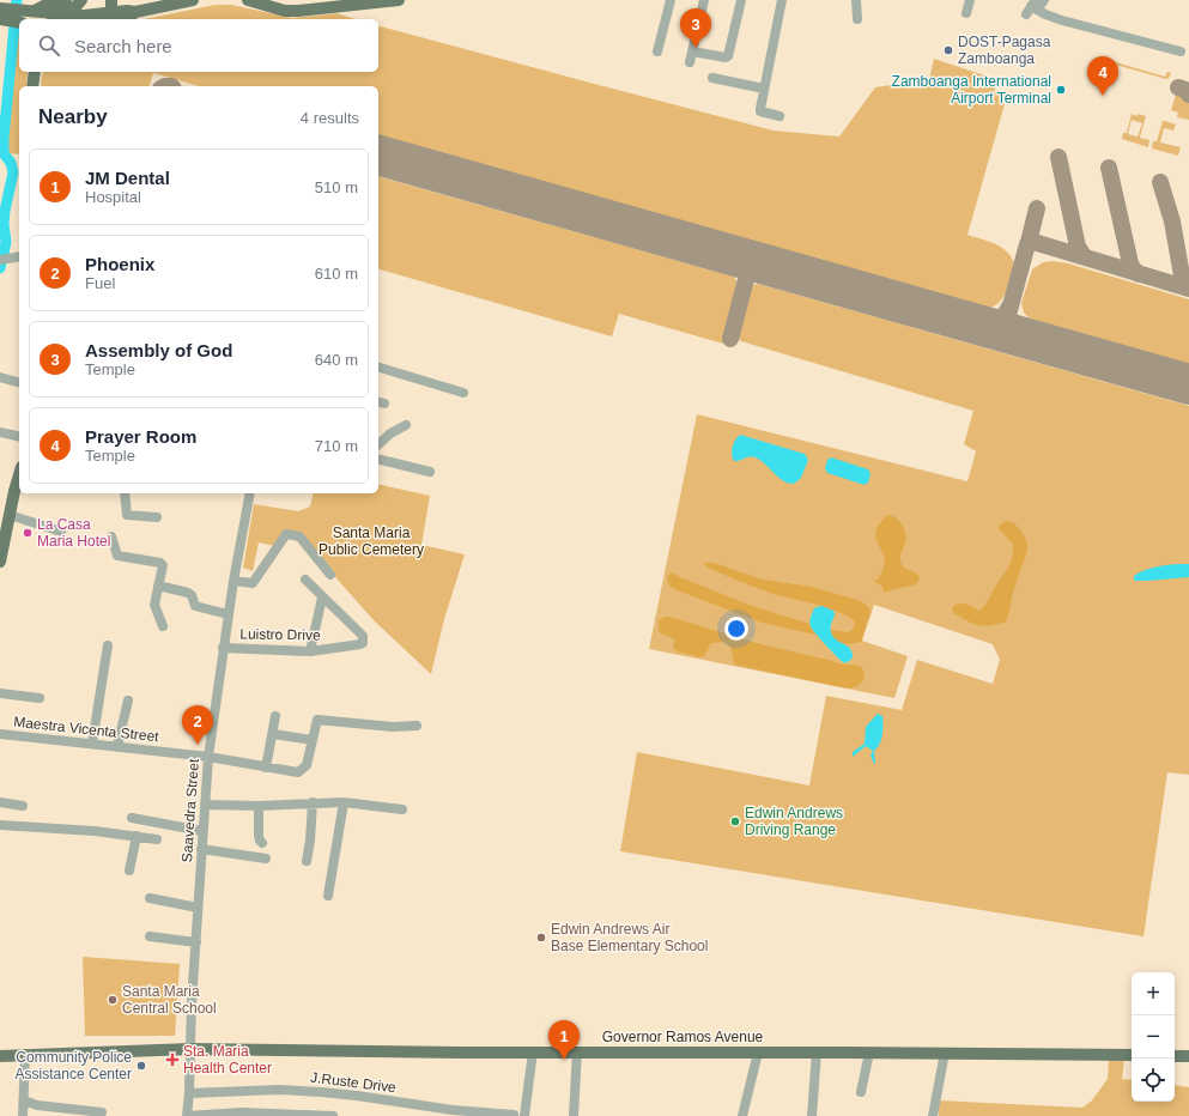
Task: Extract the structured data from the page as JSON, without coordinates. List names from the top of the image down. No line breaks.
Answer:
{"streets":{"main road":["Governor Ramos Avenue"],"street":["Luistro Drive","Maestra Vicenta Street","Saavedra Street","J.Ruste Drive"]},"crossings":[["Luistro Drive","Saavedra Street"],["Maestra Vicenta Street","Saavedra Street"],["Saavedra Street","Governor Ramos Avenue"],["Saavedra Street","J.Ruste Drive"]],"parks":["Santa Maria Public Cemetery"],"places":{"other":["DOST-Pagasa Zamboanga","Zamboanga International Airport Terminal","La Casa Maria Hotel","Edwin Andrews Driving Range","Edwin Andrews Air Base Elementary School","Santa Maria Central School","Community Police Assistance Center"],"health":["Sta. Maria Health Center"]},"page":{"pins":["3","4","2","1"],"search":"Search here","heading":["Nearby","4 results"],"list":[{"mark":"1","name":"JM Dental","note":"Hospital","value":"510 m"},{"mark":"2","name":"Phoenix","note":"Fuel","value":"610 m"},{"mark":"3","name":"Assembly of God","note":"Temple","value":"640 m"},{"mark":"4","name":"Prayer Room","note":"Temple","value":"710 m"}],"map_buttons":["+","−"]}}
